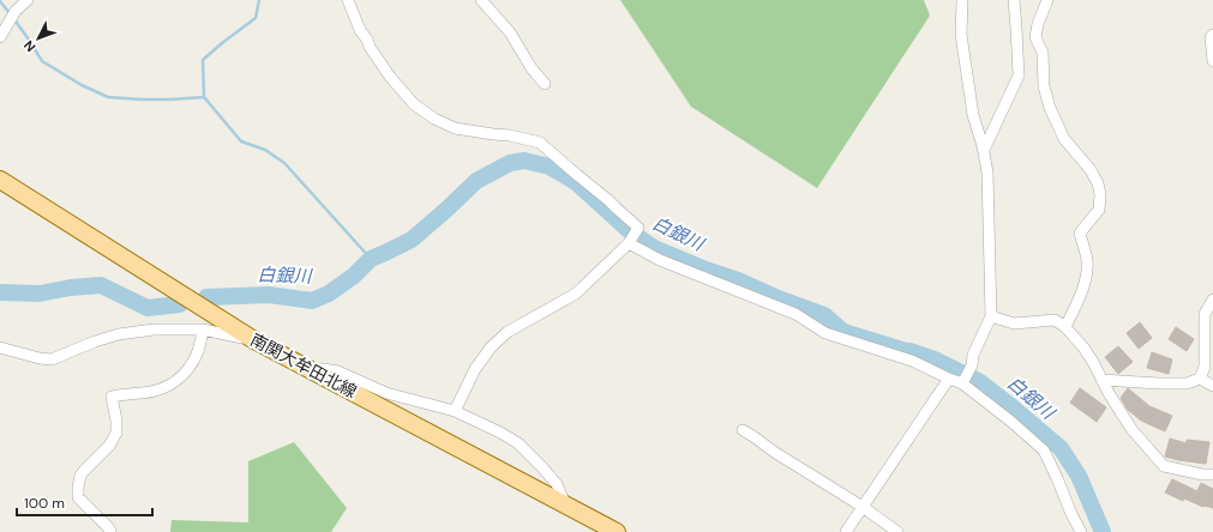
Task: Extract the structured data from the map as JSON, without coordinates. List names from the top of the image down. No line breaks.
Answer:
{"streets":{"main road":["南関大牟田北線"]},"water":["白銀川"],"scale_bar":"100 m","north":"bottom left"}
